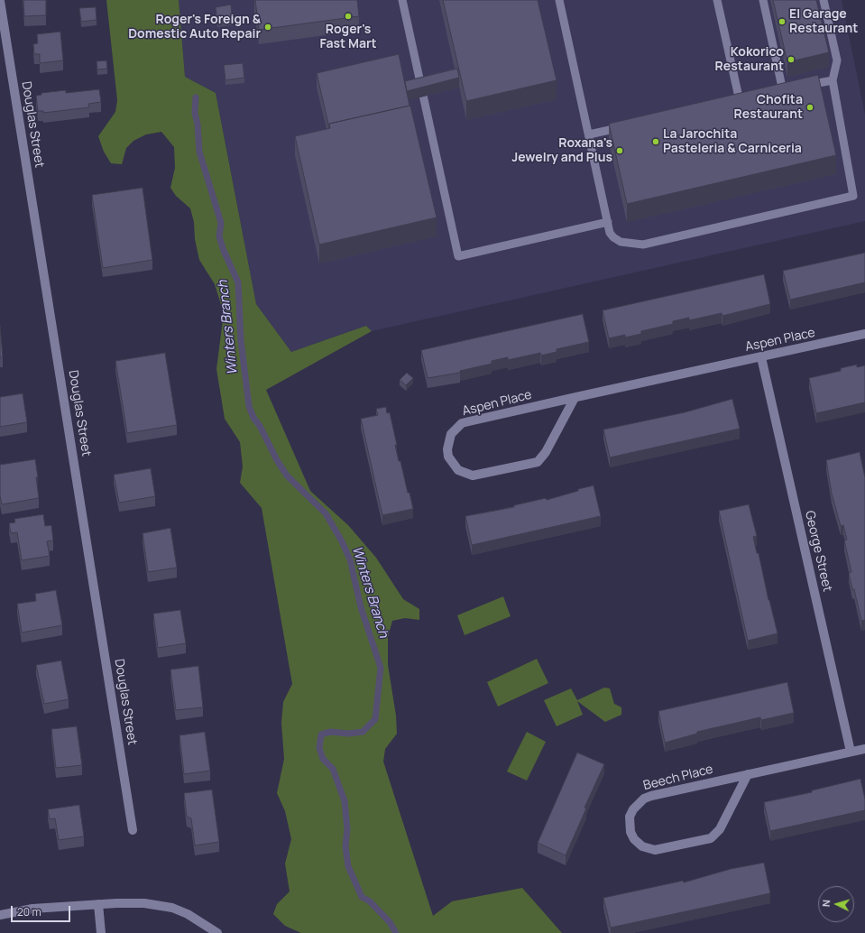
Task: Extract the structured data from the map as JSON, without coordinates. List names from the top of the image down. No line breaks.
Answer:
{"streets":{"street":["Douglas Street","Aspen Place","George Street","Beech Place"]},"crossings":[["Aspen Place","George Street"],["George Street","Beech Place"]],"water":["Winters Branch"],"places":["Roger's Fast Mart","El Garage Restaurant","Roger's Foreign & Domestic Auto Repair","Kokorico Restaurant","Chofita Restaurant","La Jarochita Pasteleria & Carniceria","Roxana's Jewelry and Plus"],"scale_bar":"20 m","north":"left"}
